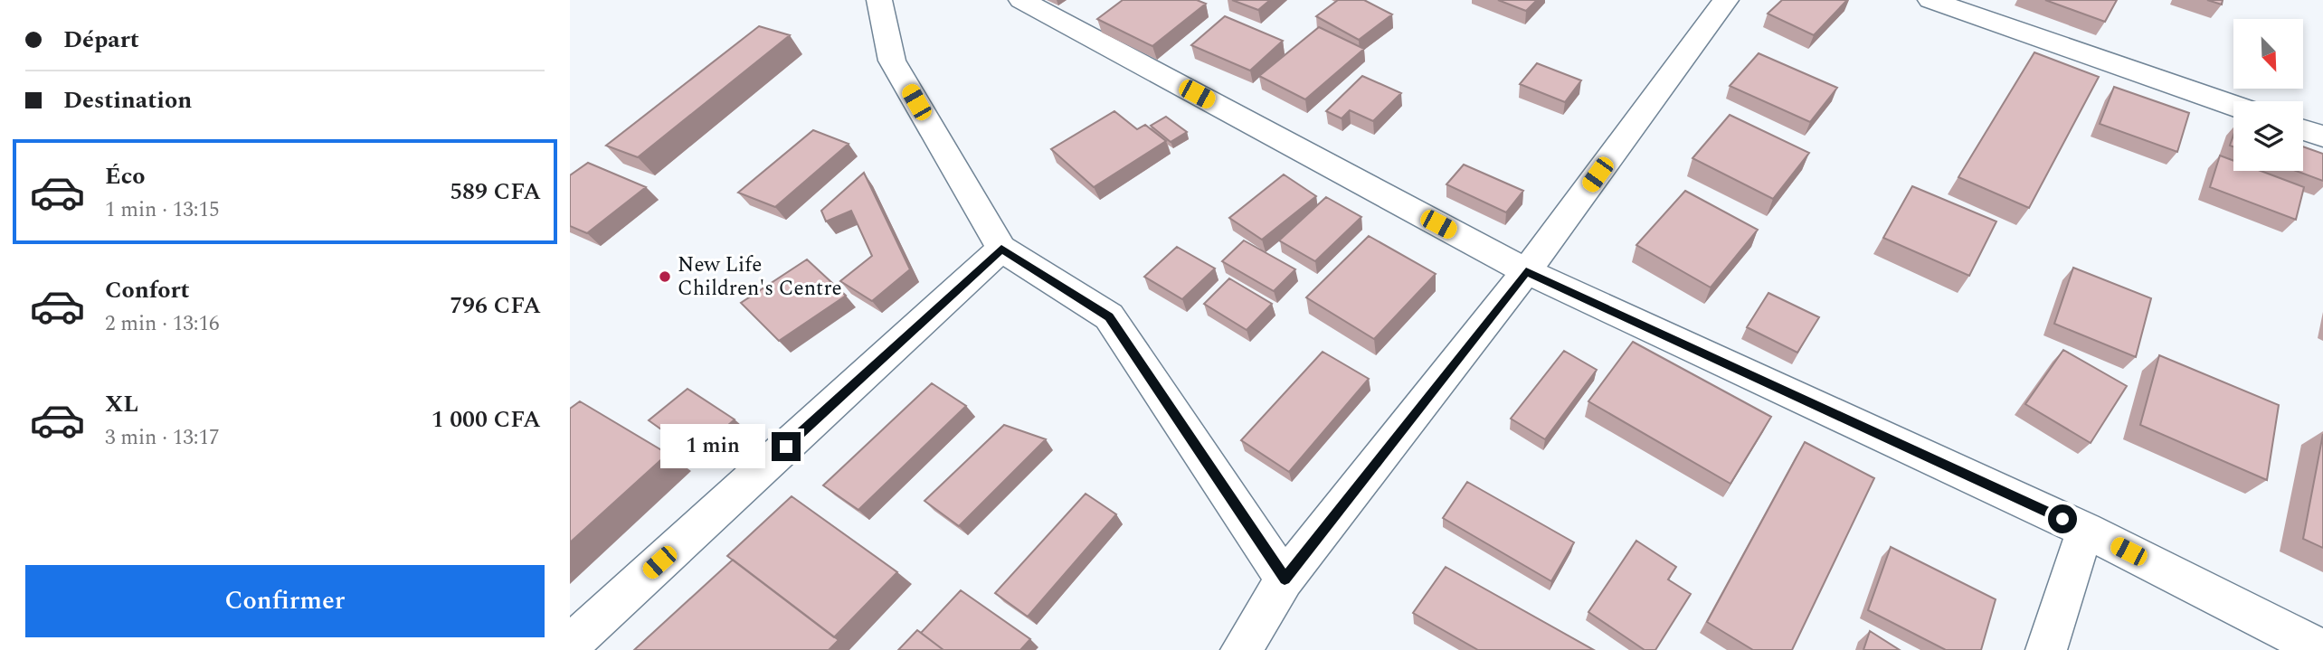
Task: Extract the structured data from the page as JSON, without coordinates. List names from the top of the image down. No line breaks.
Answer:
{"places":["New Life Children's Centre"],"north":"bottom right","page":{"banner":["Départ","Destination"],"list":[{"name":"Éco","note":"1 min · 13:15","value":"589 CFA"},{"name":"Confort","note":"2 min · 13:16","value":"796 CFA"},{"name":"XL","note":"3 min · 13:17","value":"1 000 CFA"}],"bubble":"1 min","buttons":"Confirmer"}}
